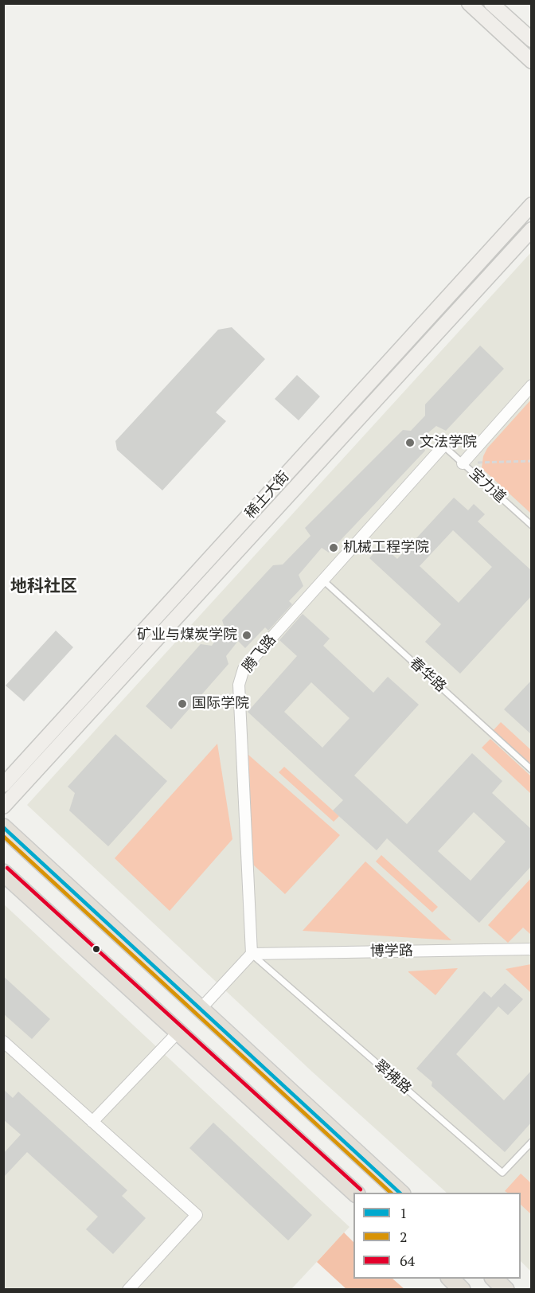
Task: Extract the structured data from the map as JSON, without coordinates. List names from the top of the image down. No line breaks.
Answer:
{"streets":{"main road":["稀土大街"],"street":["腾飞路","博学路"],"lane":["宝力道","春华路","翠拂路"]},"crossings":[["宝力道","腾飞路"],["腾飞路","春华路"],["腾飞路","博学路"],["腾飞路","翠拂路"],["博学路","翠拂路"]],"districts":["地科社区"],"places":["文法学院","机械工程学院","矿业与煤炭学院","国际学院"],"lines":["transit line 1","transit line 2","transit line 64"],"legend":["1","2","64"]}
